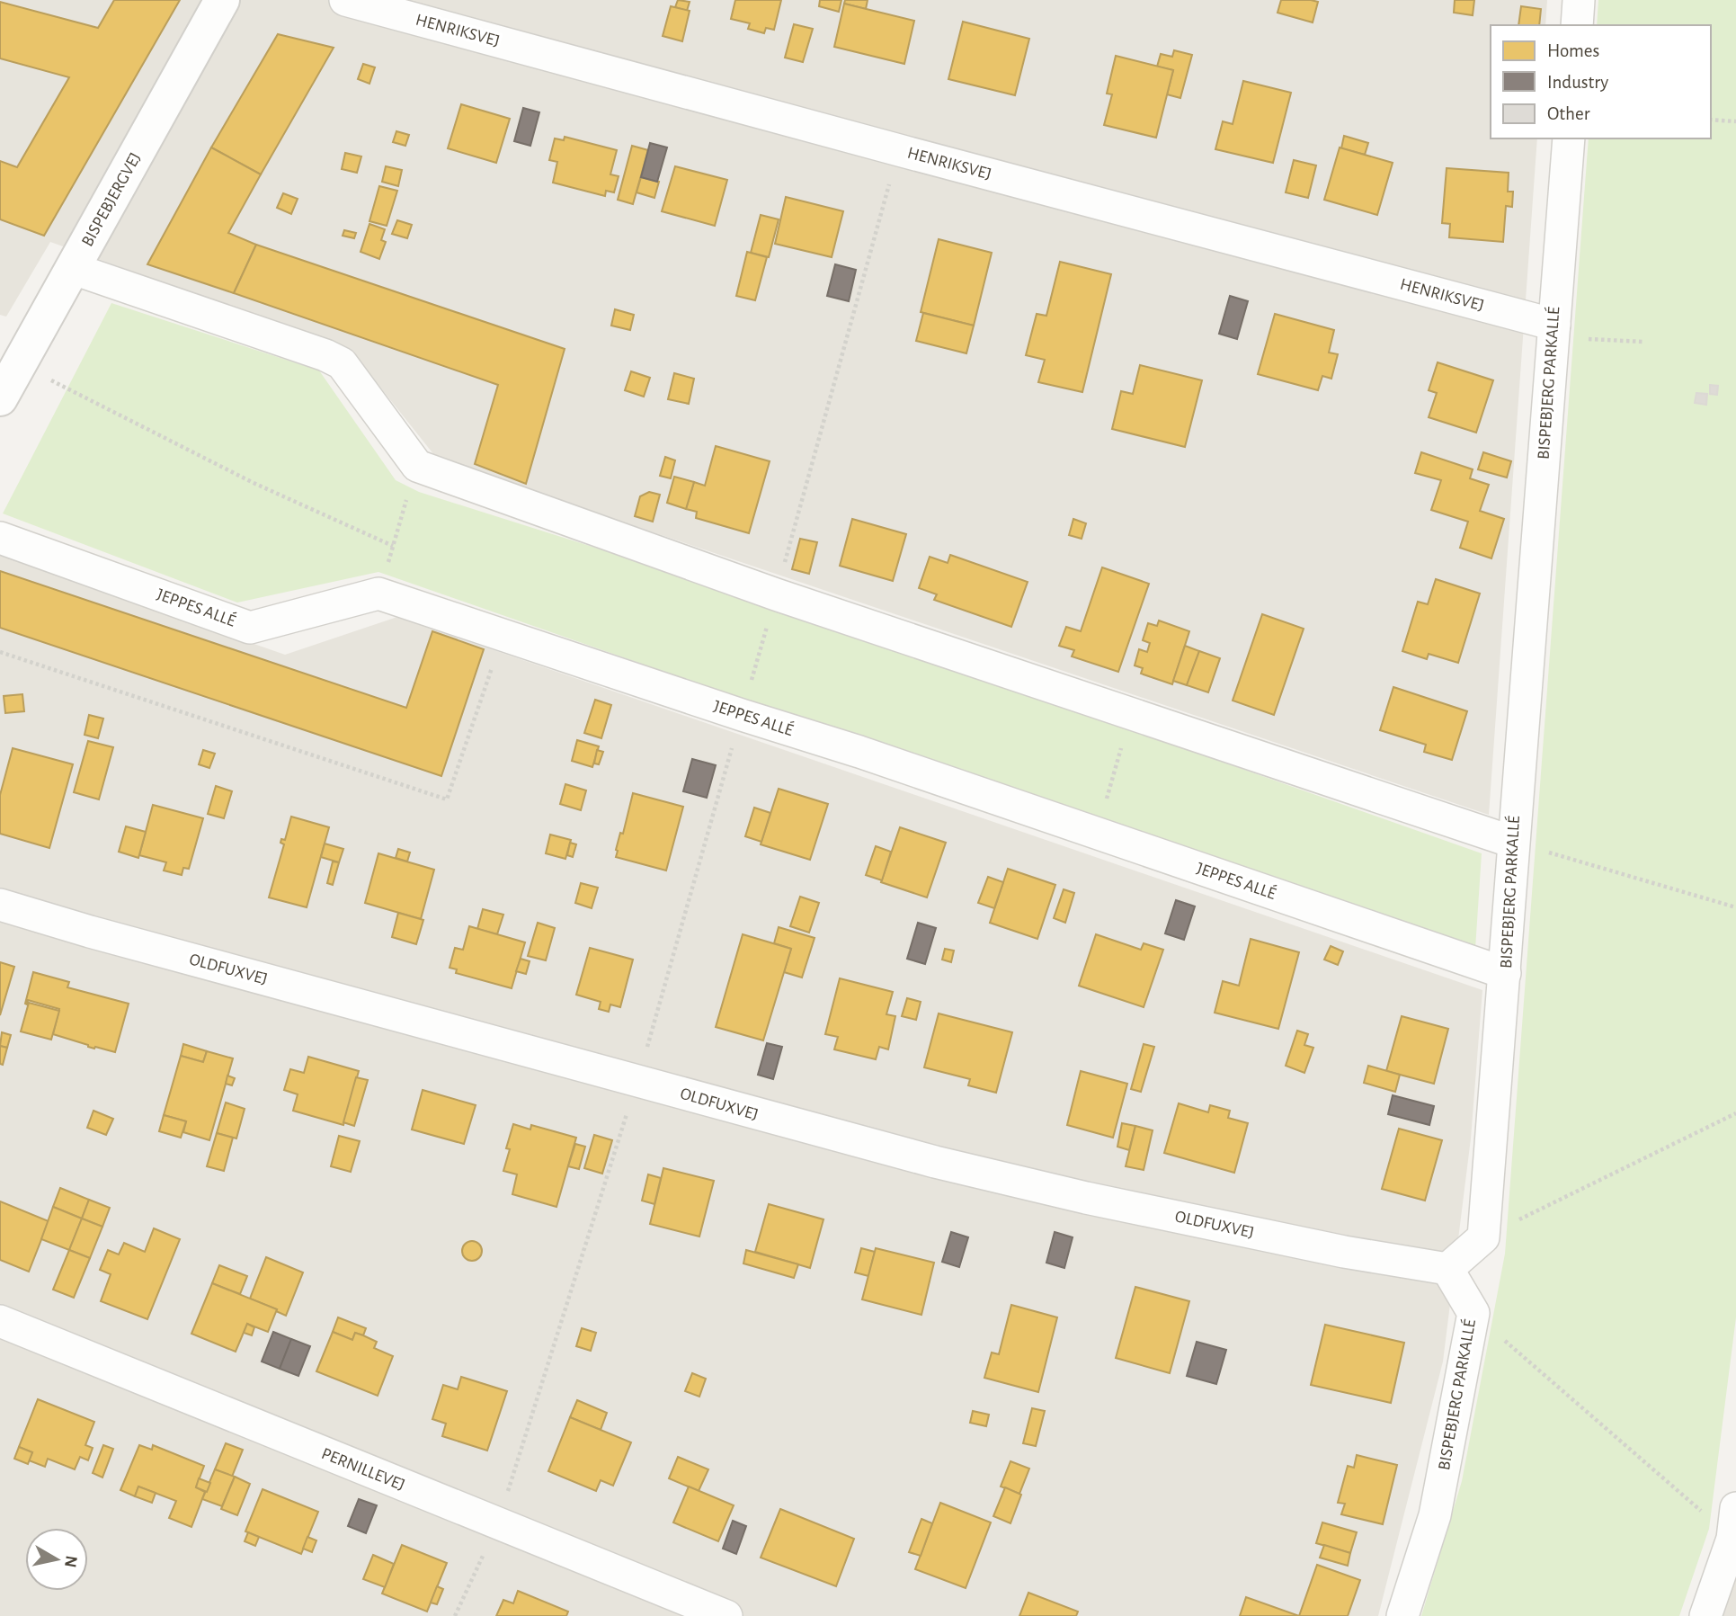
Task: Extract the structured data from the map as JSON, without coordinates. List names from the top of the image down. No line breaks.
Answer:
{"streets":{"street":["HENRIKSVEJ","BISPEBJERGVEJ","BISPEBJERG PARKALLÉ","JEPPES ALLÉ","OLDFUXVEJ","PERNILLEVEJ"]},"crossings":[["HENRIKSVEJ","BISPEBJERG PARKALLÉ"],["BISPEBJERG PARKALLÉ","JEPPES ALLÉ"],["BISPEBJERG PARKALLÉ","OLDFUXVEJ"]],"legend":["Homes","Industry","Other"],"north":"right"}
